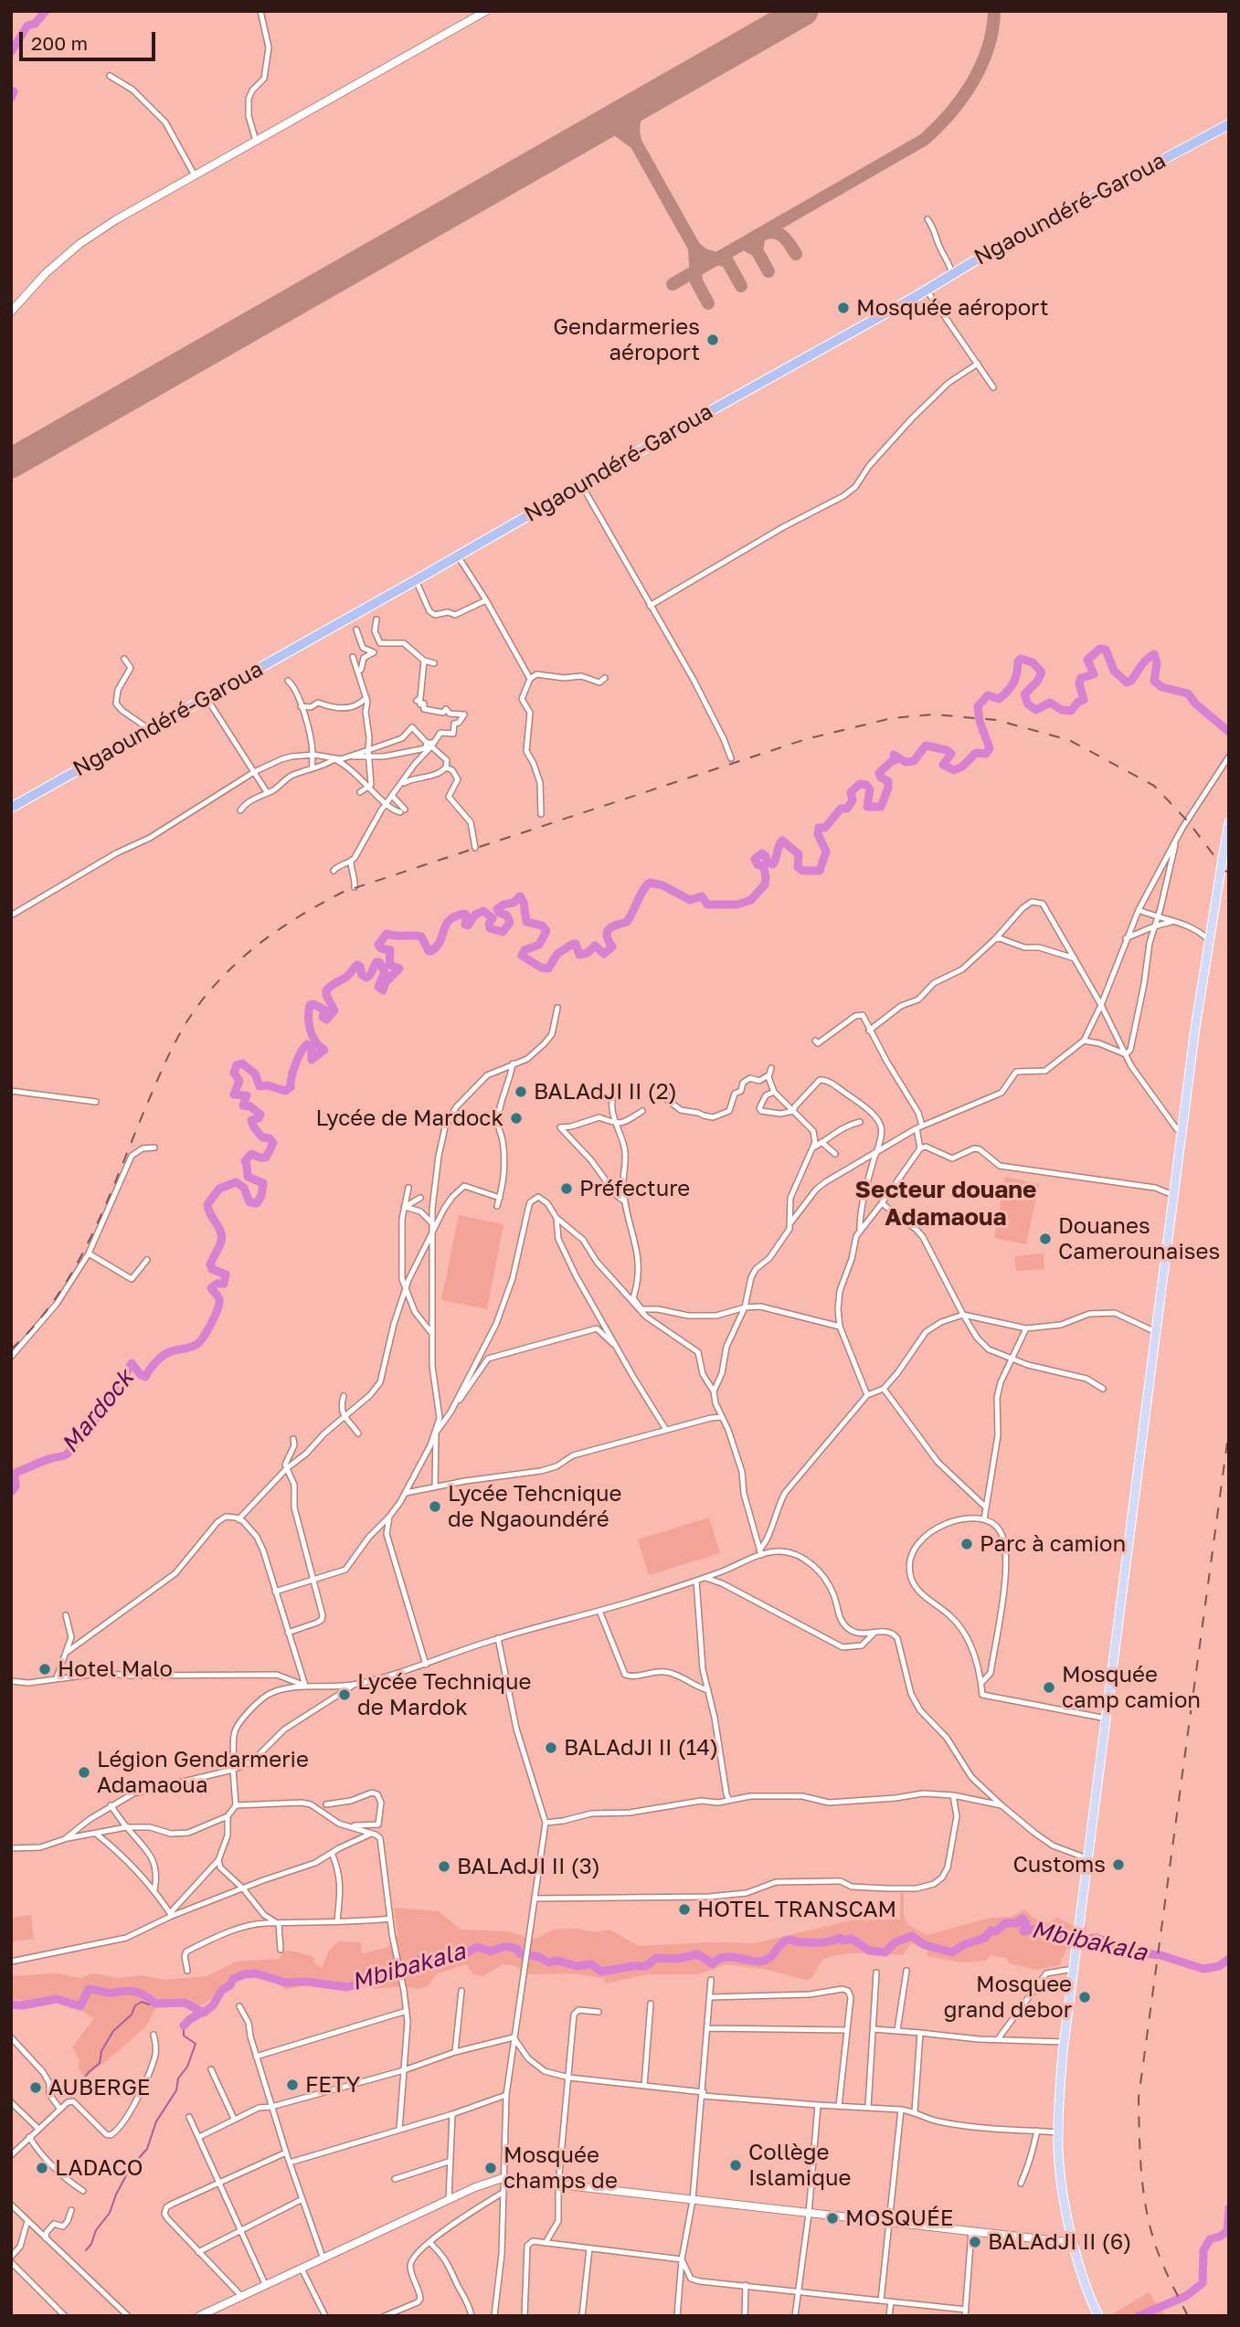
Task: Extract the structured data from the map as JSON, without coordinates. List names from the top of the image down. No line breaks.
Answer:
{"streets":{"highway":["Ngaoundéré-Garoua"]},"districts":["Secteur douane Adamaoua"],"water":["Mardock","Mbibakala"],"places":["Mosquée aéroport","Gendarmeries aéroport","BALAdJI II (2)","Lycée de Mardock","Préfecture","Douanes Camerounaises","Lycée Tehcnique de Ngaoundéré","Parc à camion","Hotel Malo","Mosquée camp camion","Lycée Technique de Mardok","BALAdJI II (14)","Légion Gendarmerie Adamaoua","Customs","BALAdJI II (3)","HOTEL TRANSCAM","Mosquee grand debor","FETY","AUBERGE","Collège Islamique","LADACO","Mosquée champs de","MOSQUÉE","BALAdJI II (6)"],"scale_bar":"200 m"}
